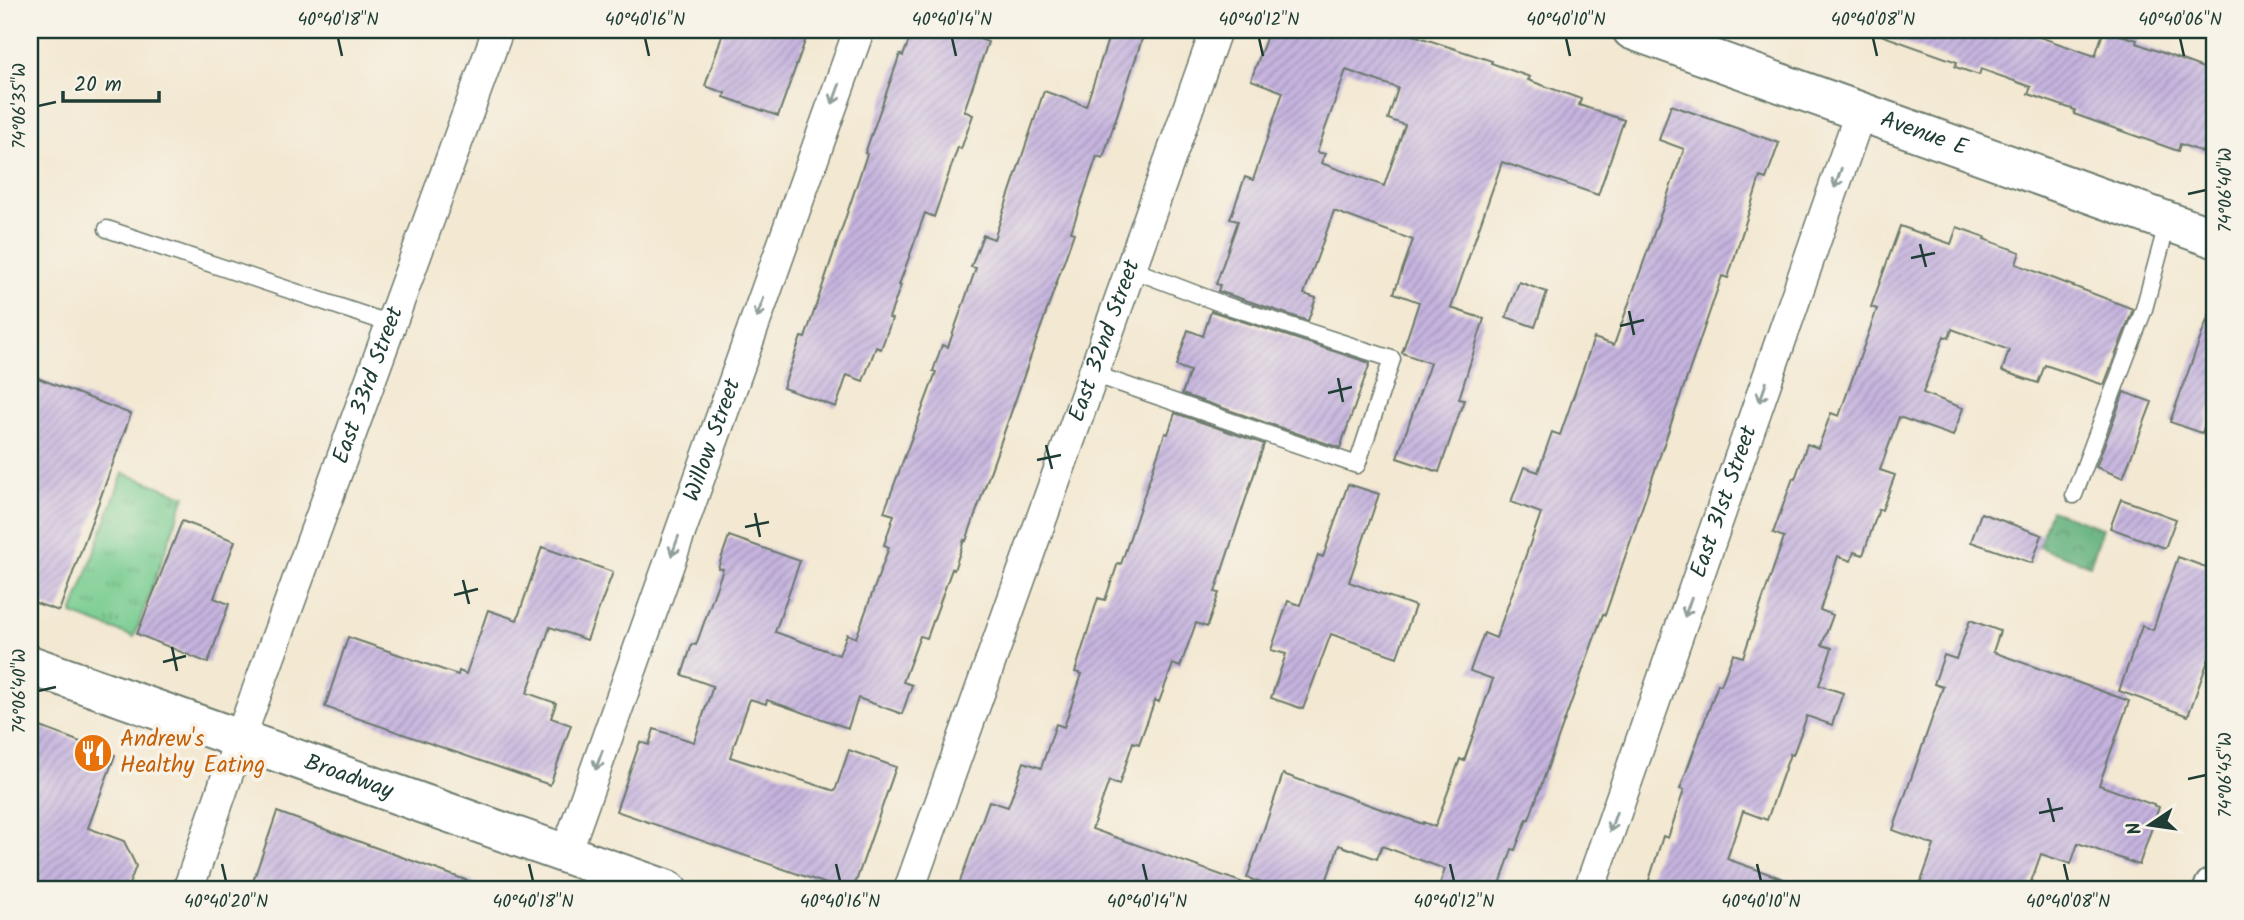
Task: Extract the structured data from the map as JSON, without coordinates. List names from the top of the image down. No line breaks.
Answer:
{"streets":{"street":["Avenue E","East 32nd Street","East 33rd Street","Willow Street","East 31st Street","Broadway"]},"crossings":[["Avenue E","East 31st Street"],["East 33rd Street","Broadway"],["Willow Street","Broadway"]],"one_way":["Willow Street","East 31st Street"],"places":{"restaurant":["Andrew's Healthy Eating"]},"scale_bar":"20 m","north":"left","coordinates":["40°40'18\"N","40°40'16\"N","40°40'14\"N","40°40'12\"N","40°40'10\"N","40°40'08\"N","40°40'06\"N","74°06'35\"W","74°06'40\"W","74°06'45\"W","40°40'20\"N"]}
